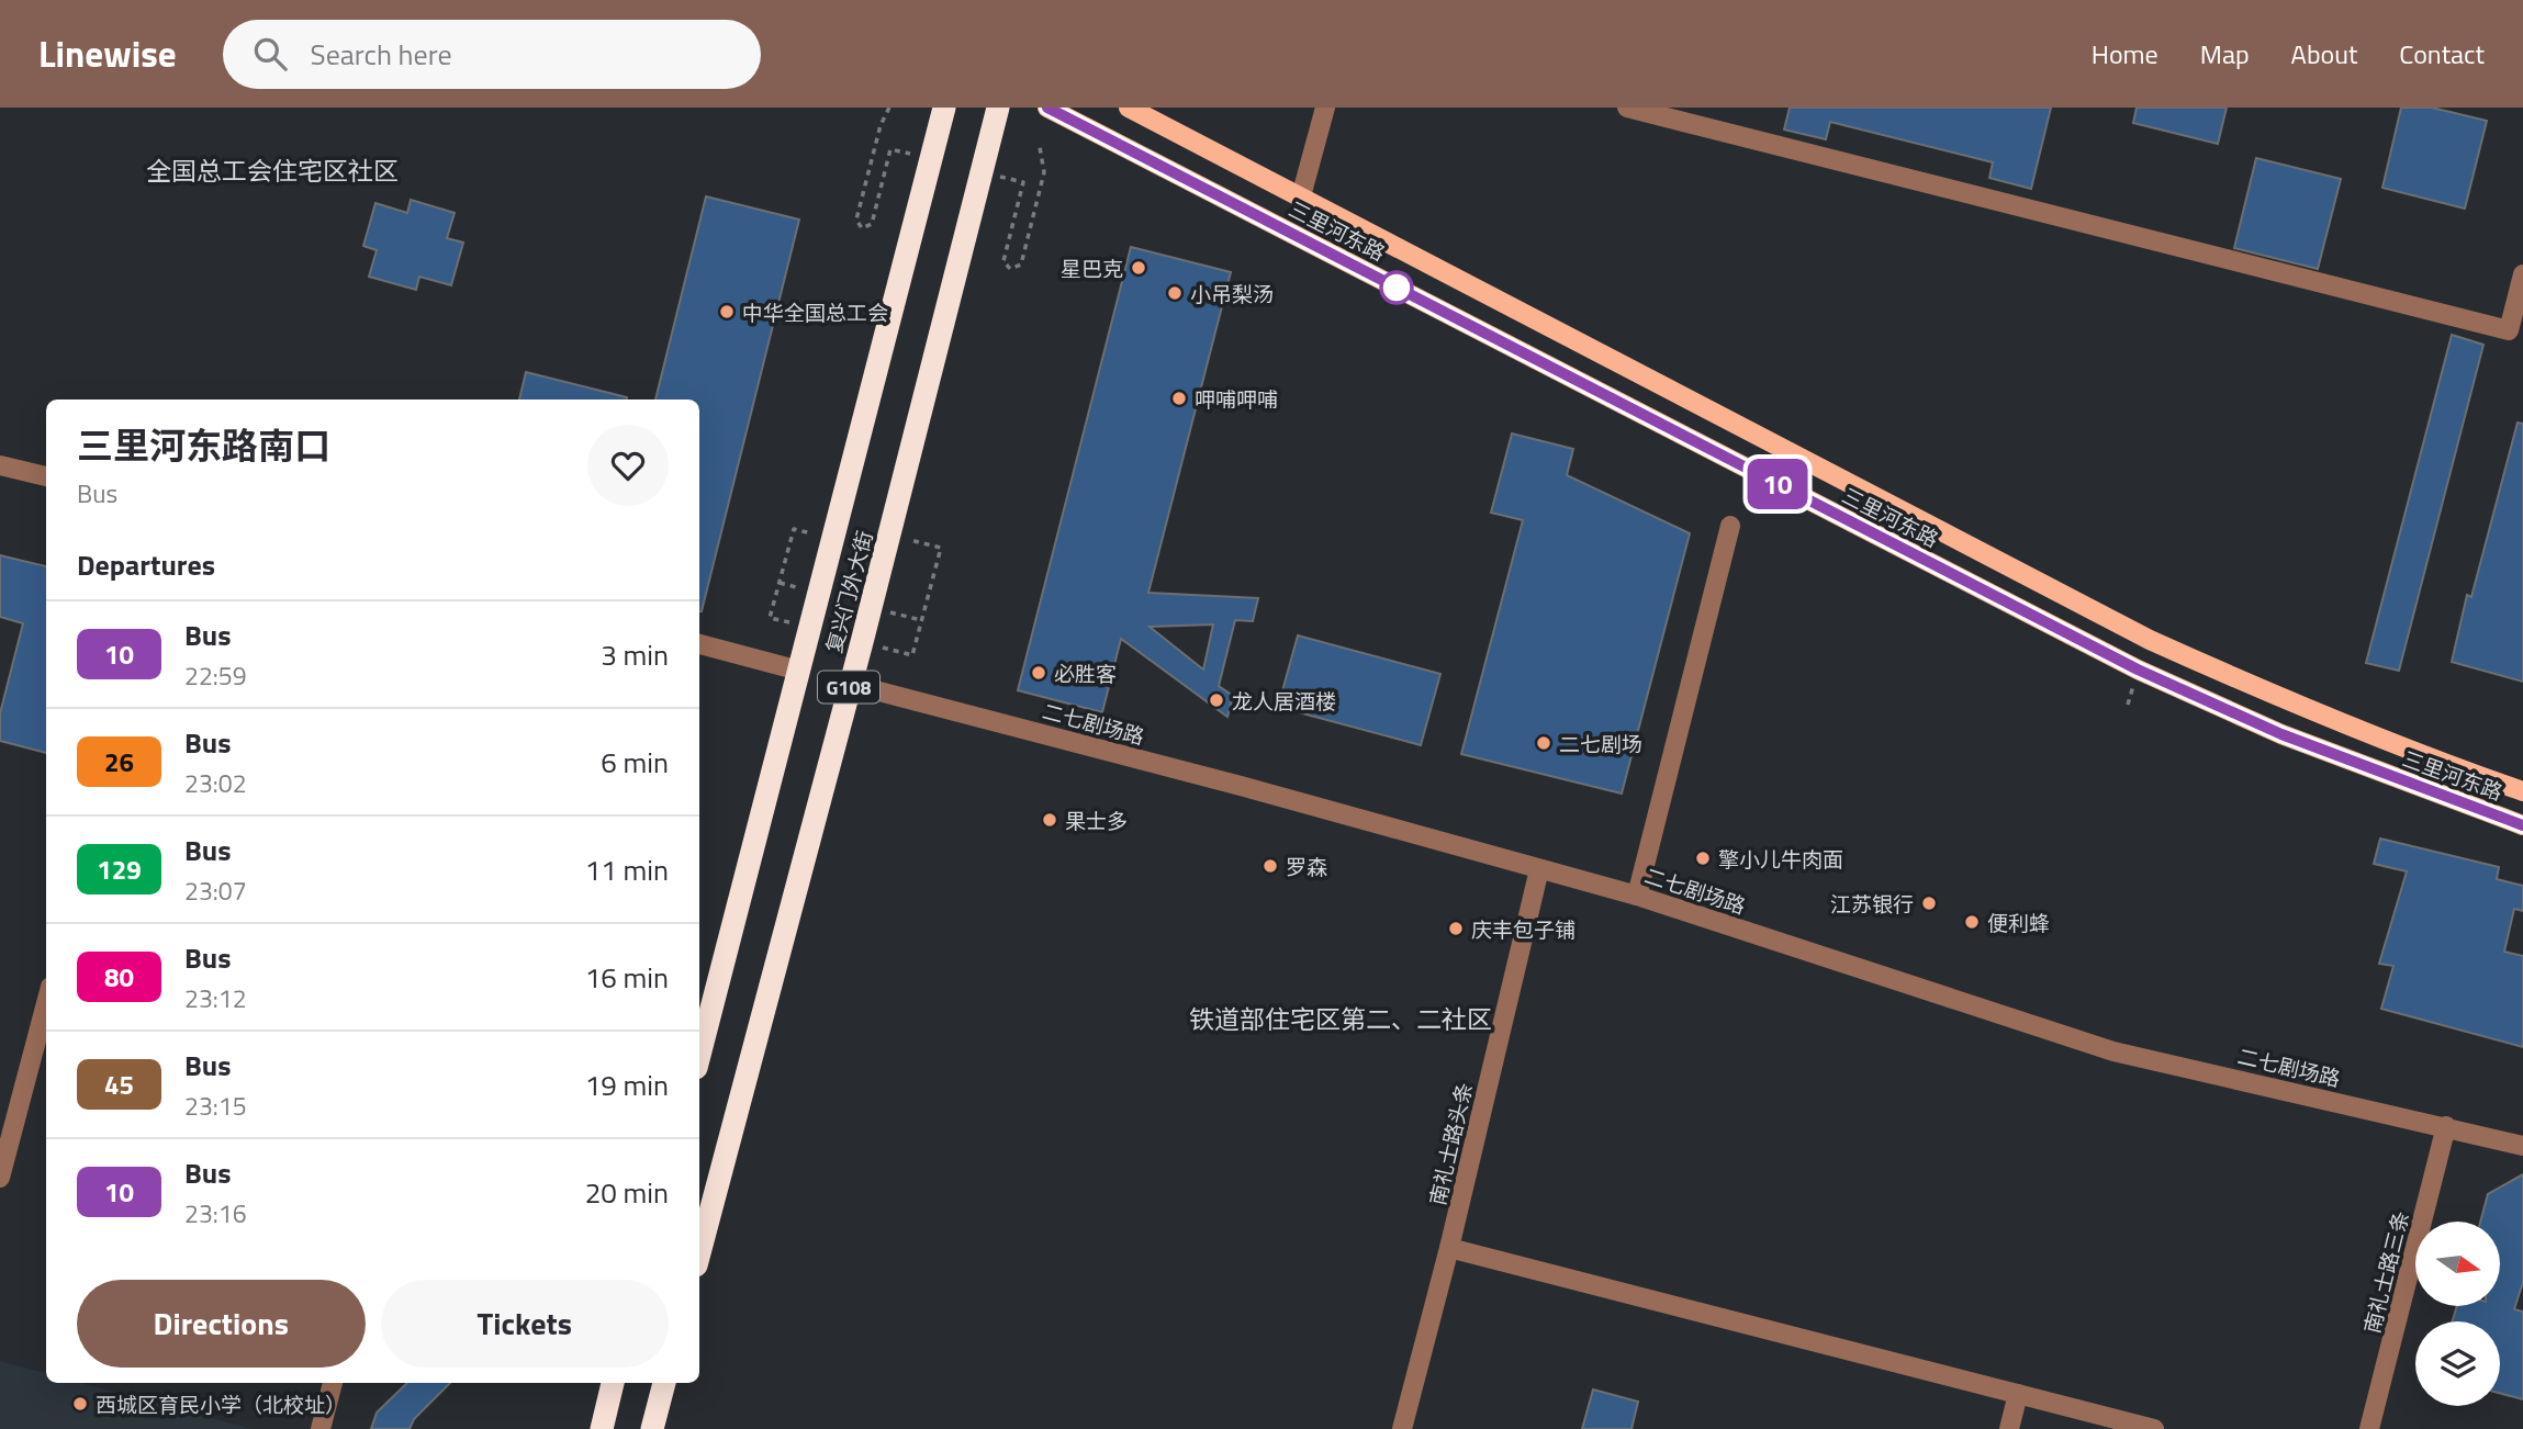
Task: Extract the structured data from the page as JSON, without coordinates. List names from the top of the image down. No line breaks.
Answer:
{"streets":{"highway":["复兴门外大街","G108"],"main road":["三里河东路"],"street":["二七剧场路","南礼士路头条","南礼士路三条"]},"crossings":[["复兴门外大街","二七剧场路"],["二七剧场路","南礼士路头条"],["二七剧场路","南礼士路三条"]],"districts":["全国总工会住宅区社区","铁道部住宅区第二、二社区"],"places":["星巴克","小吊梨汤","中华全国总工会","呷哺呷哺","必胜客","龙人居酒楼","二七剧场","果士多","擎小儿牛肉面","罗森","江苏银行","便利蜂","庆丰包子铺","西城区育民小学（北校址）"],"lines":["bus line 10"],"north":"right","page":{"header":"Linewise","search":"Search here","nav":["Home","Map","About","Contact"],"on_map":"10","heading":[["三里河东路南口","Bus"],"Departures"],"list":[{"mark":"10","name":"Bus","note":"22:59","value":"3 min"},{"mark":"26","name":"Bus","note":"23:02","value":"6 min"},{"mark":"129","name":"Bus","note":"23:07","value":"11 min"},{"mark":"80","name":"Bus","note":"23:12","value":"16 min"},{"mark":"45","name":"Bus","note":"23:15","value":"19 min"},{"mark":"10","name":"Bus","note":"23:16","value":"20 min"}],"buttons":["Directions","Tickets"]}}
